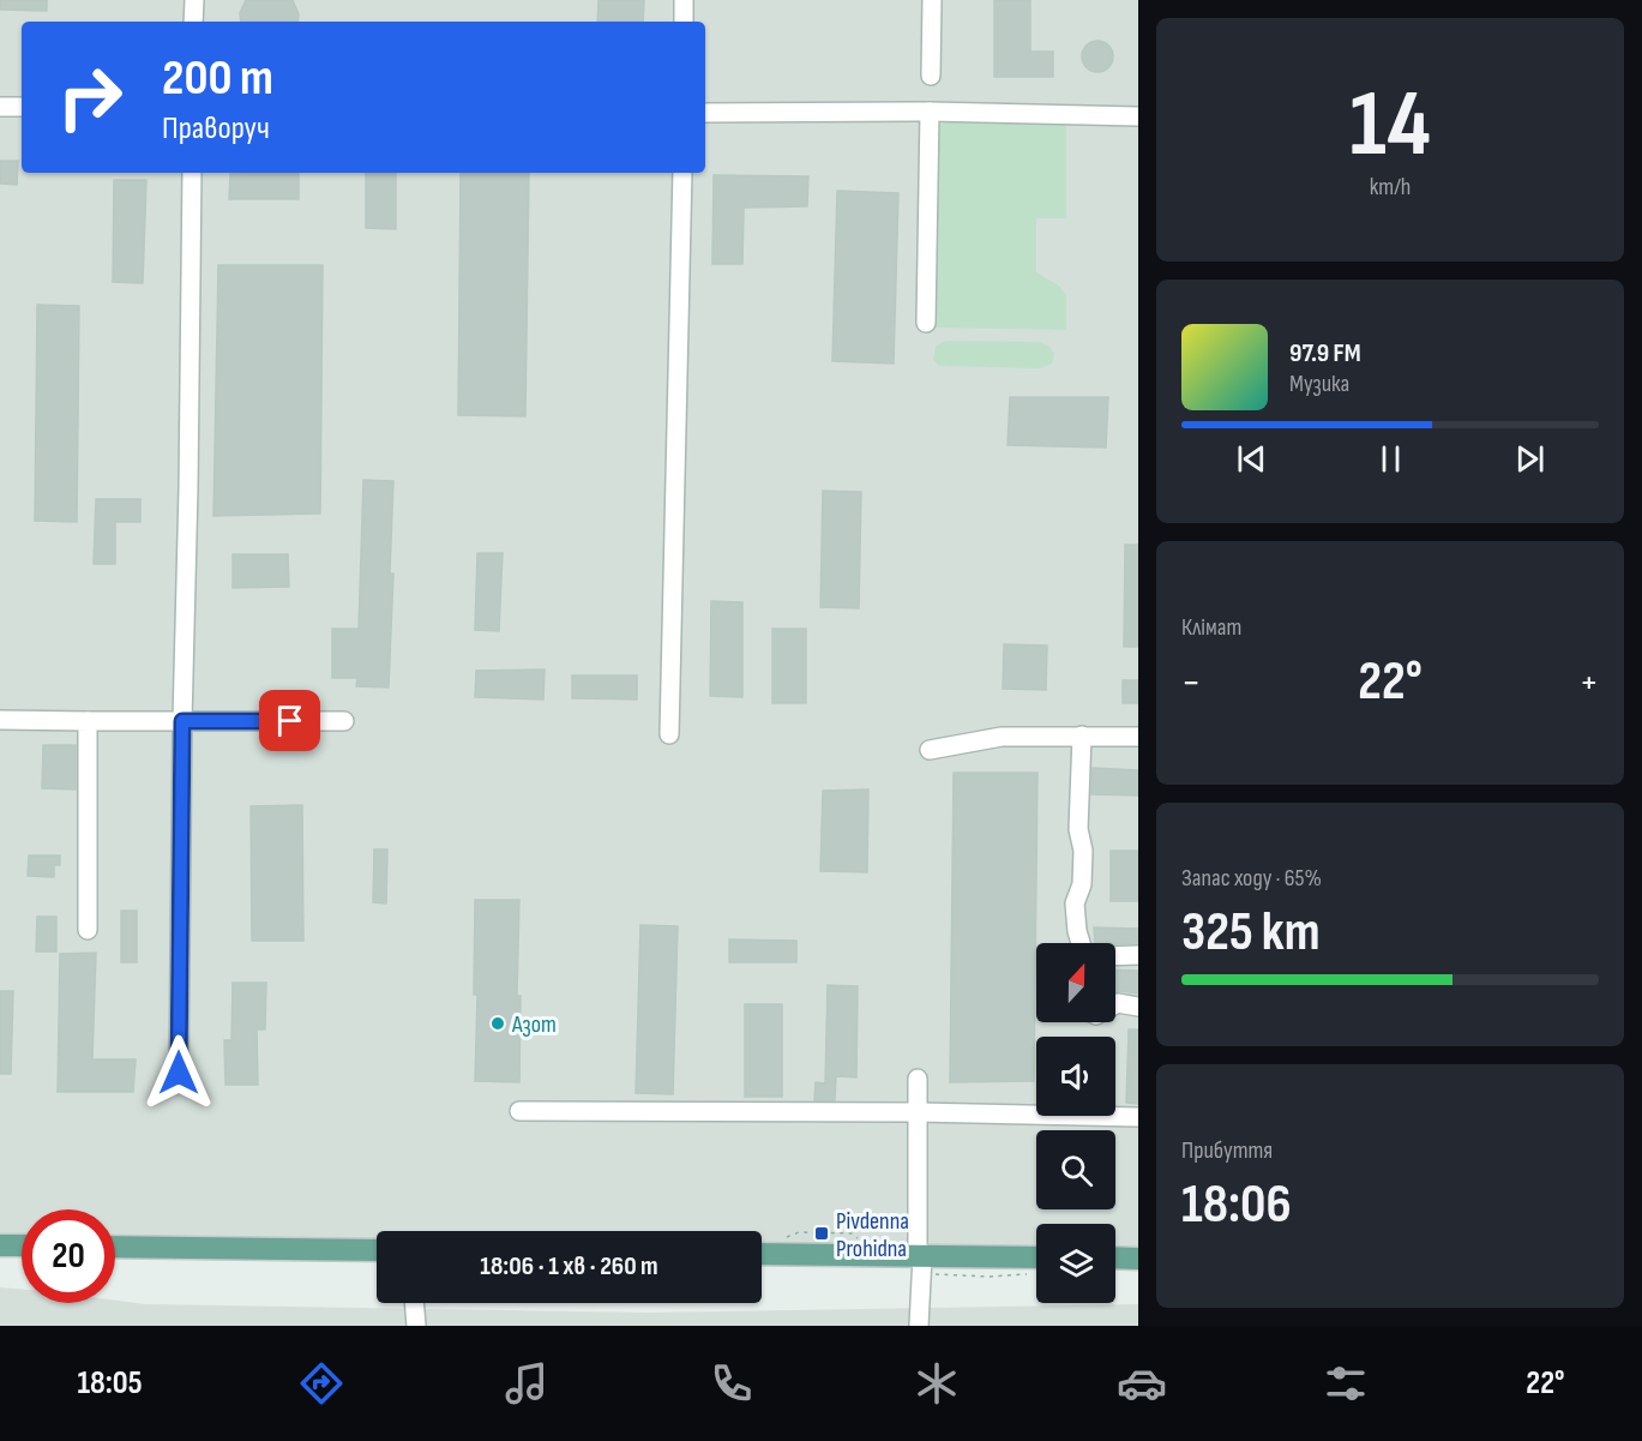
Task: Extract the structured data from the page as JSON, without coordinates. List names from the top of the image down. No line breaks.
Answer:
{"places":{"other":["Азот"],"transit":["Pivdenna Prohidna"]},"north":"top","page":{"tile":[["14","km/h"],"Клімат",["Запас ходу · 65%","325 km"],["Прибуття","18:06"]],"turn":["200 m","Праворуч"],"song":["97.9 FM","Музика"],"heat":["−","22°","+"],"limit":"20","trip":"18:06 · 1 хв · 260 m","tabs":["18:05","22°"]}}
